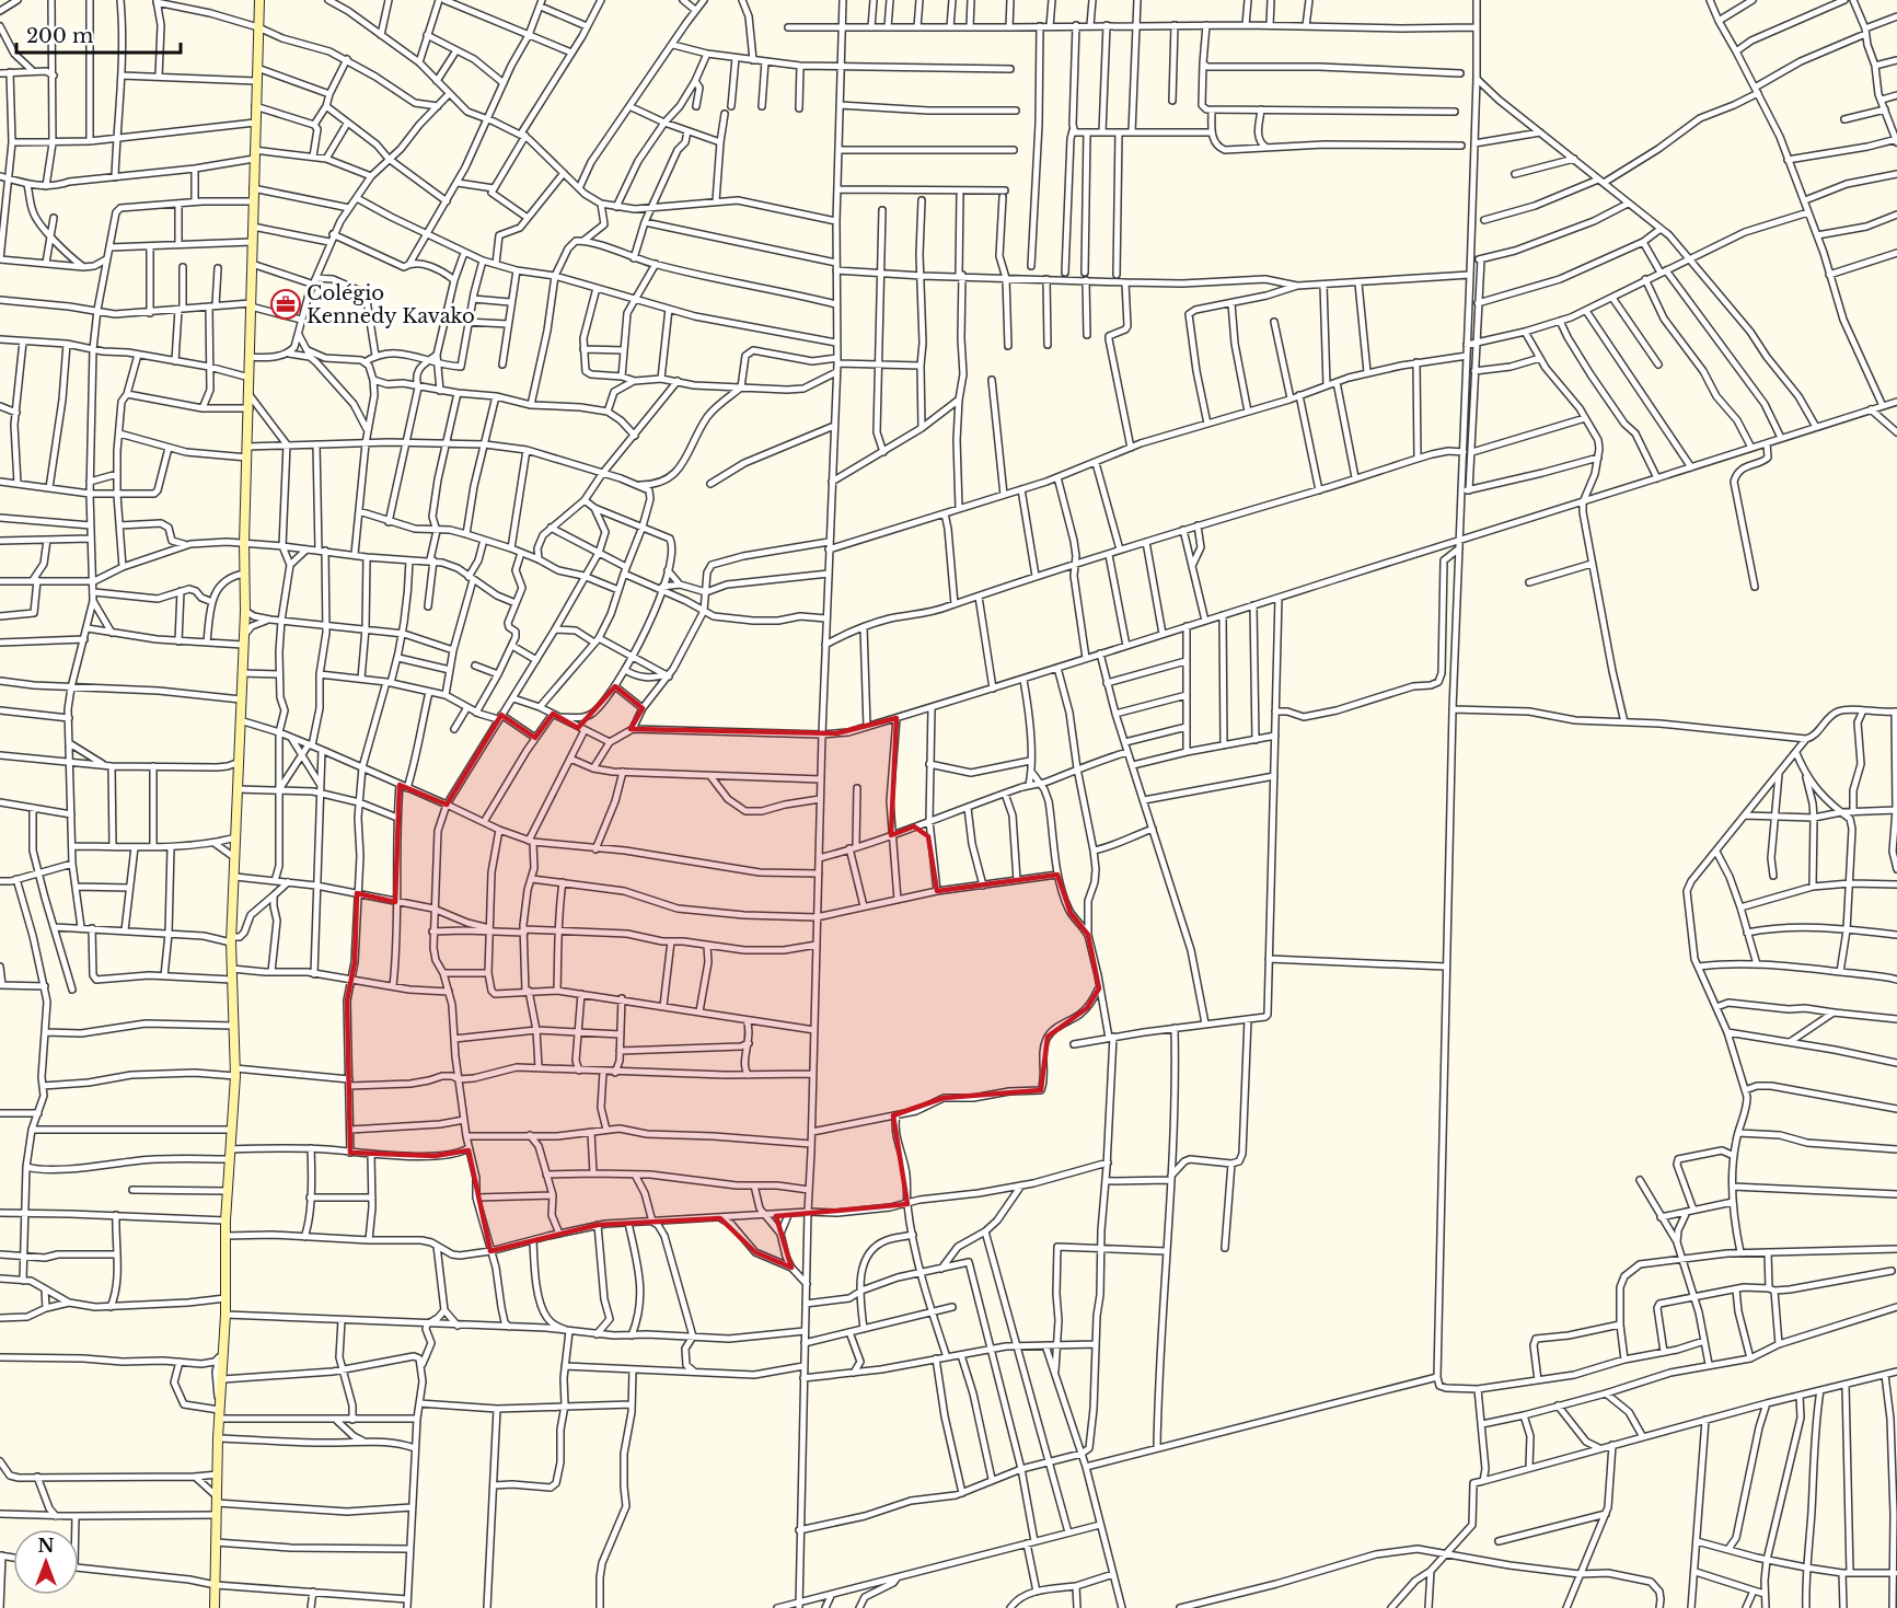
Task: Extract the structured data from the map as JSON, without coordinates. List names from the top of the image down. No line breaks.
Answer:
{"places":{"office":["Colégio Kennedy Kavako"]},"scale_bar":"200 m","north":"top"}
